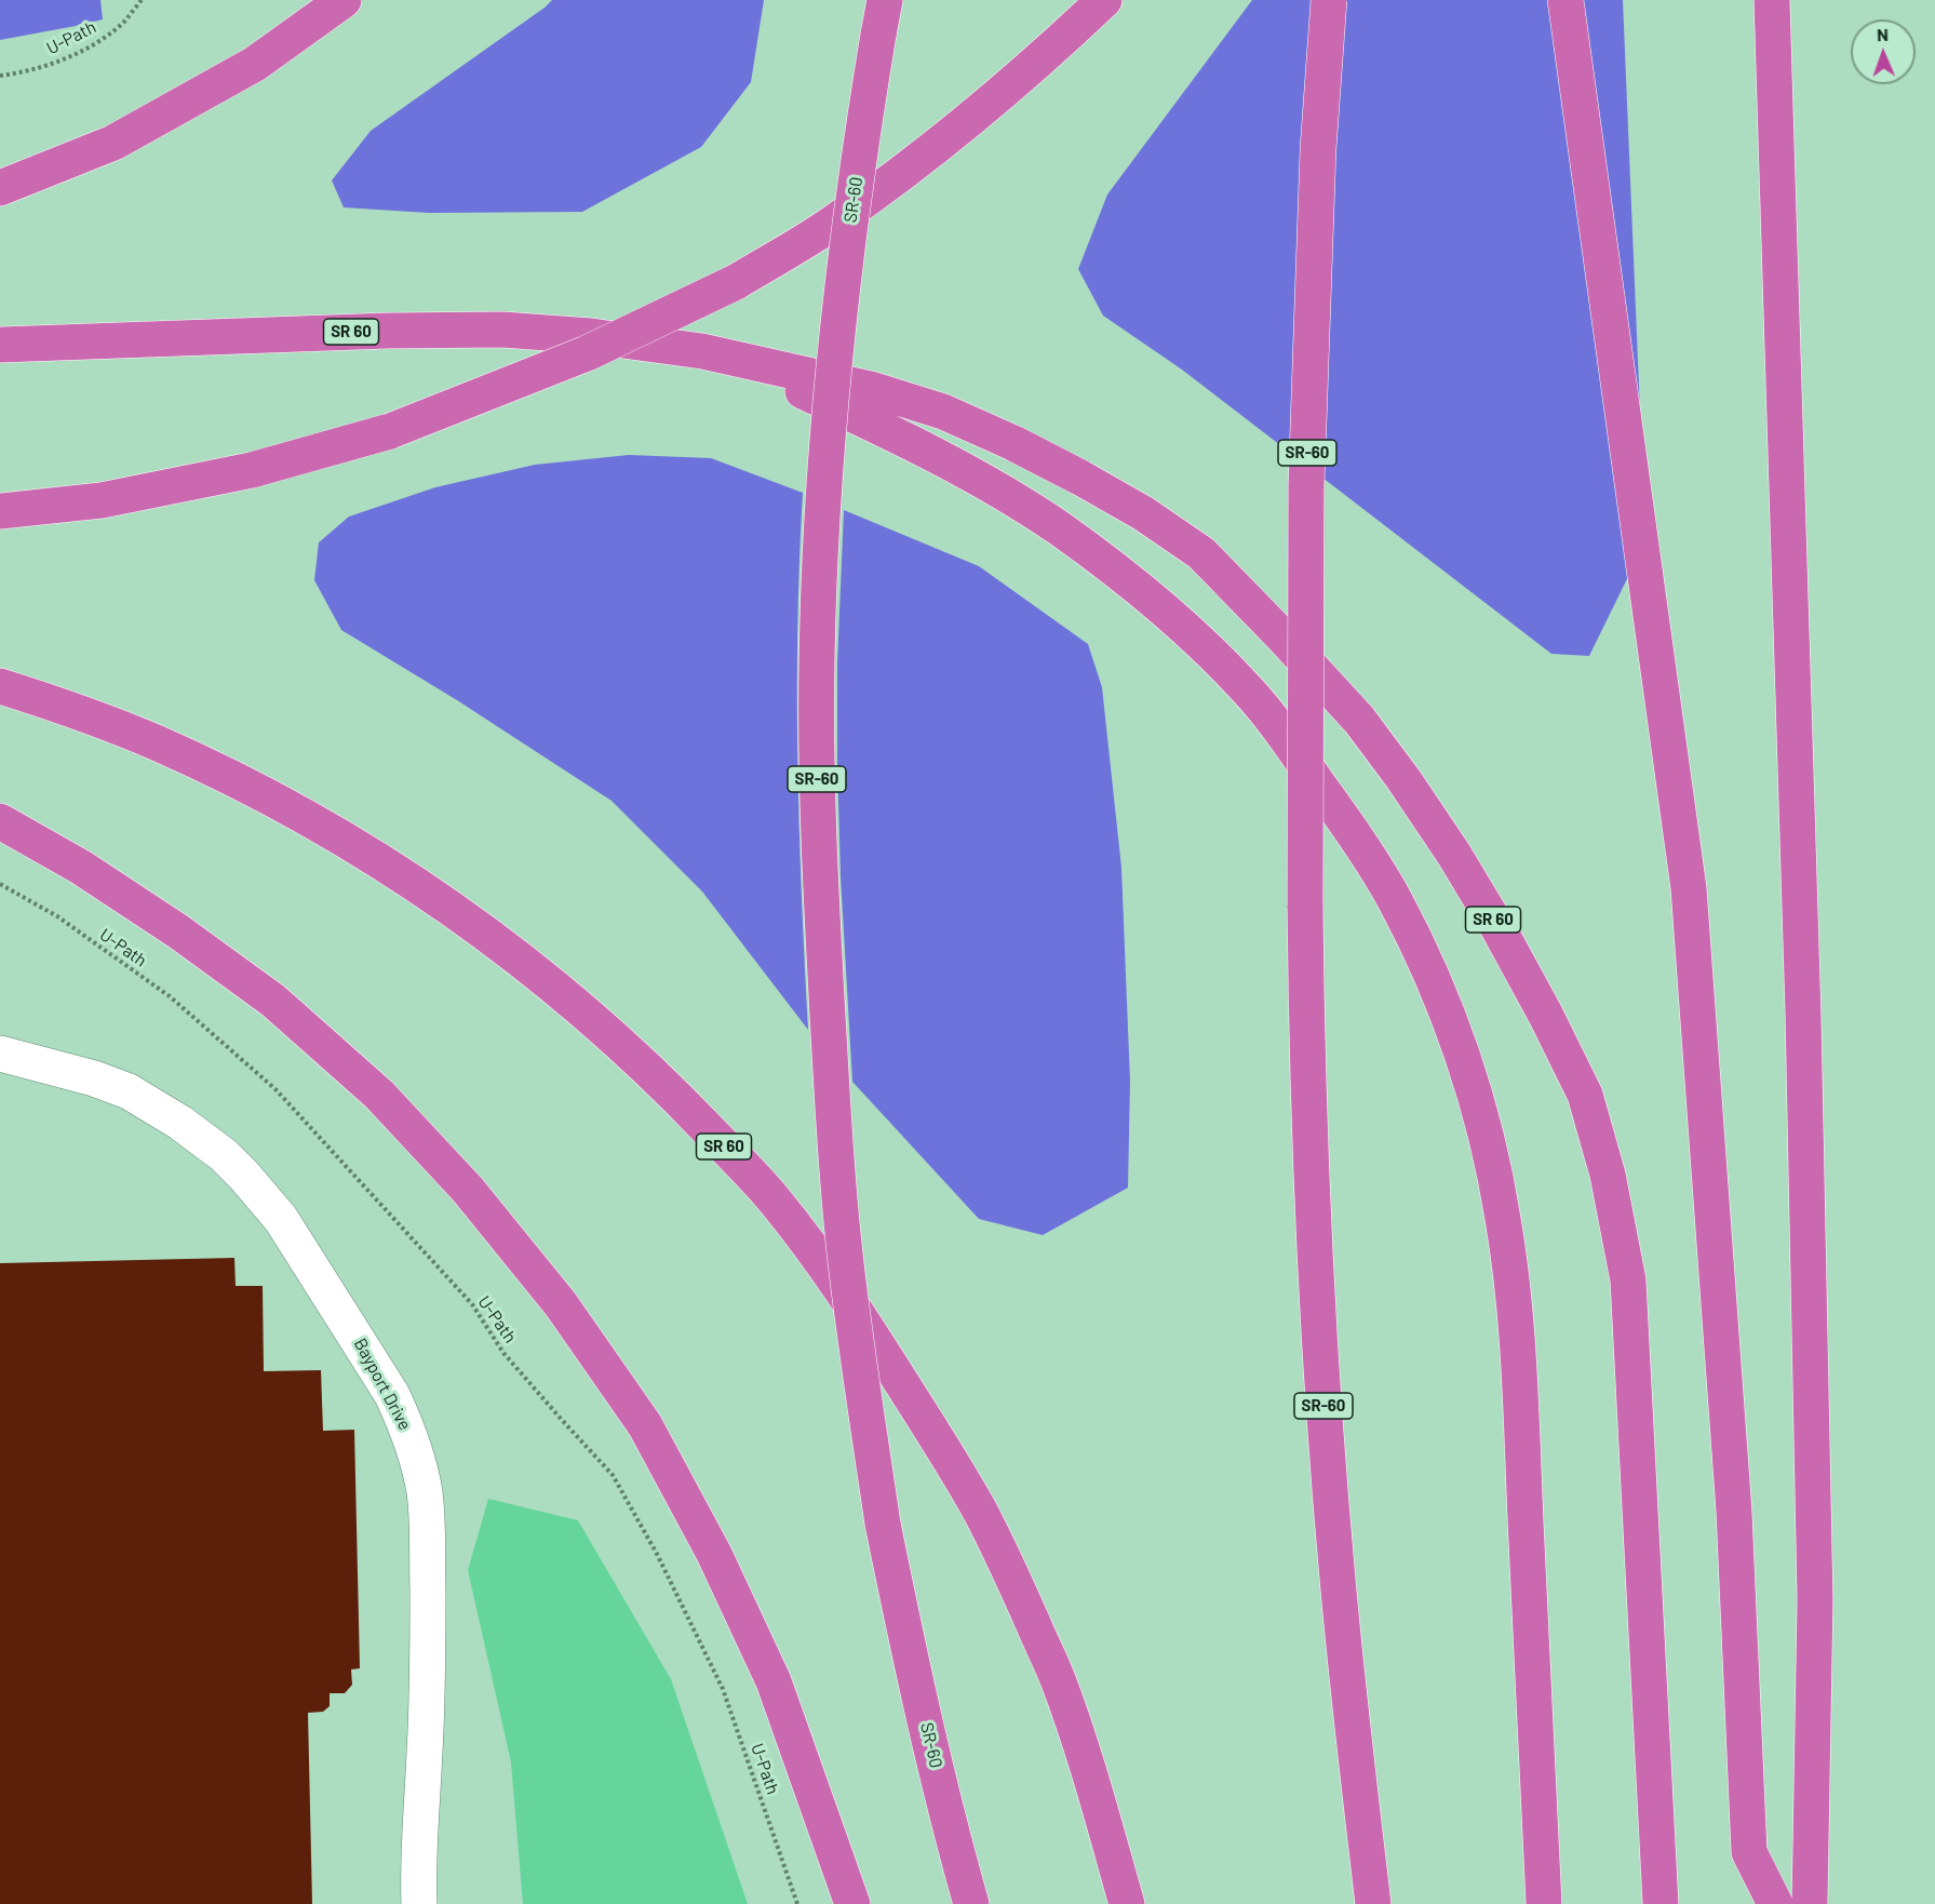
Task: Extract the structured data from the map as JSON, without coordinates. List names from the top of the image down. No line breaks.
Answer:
{"streets":{"highway":["SR-60","SR 60"],"street":["Bayport Drive"],"path":["U-Path"]},"north":"top"}
